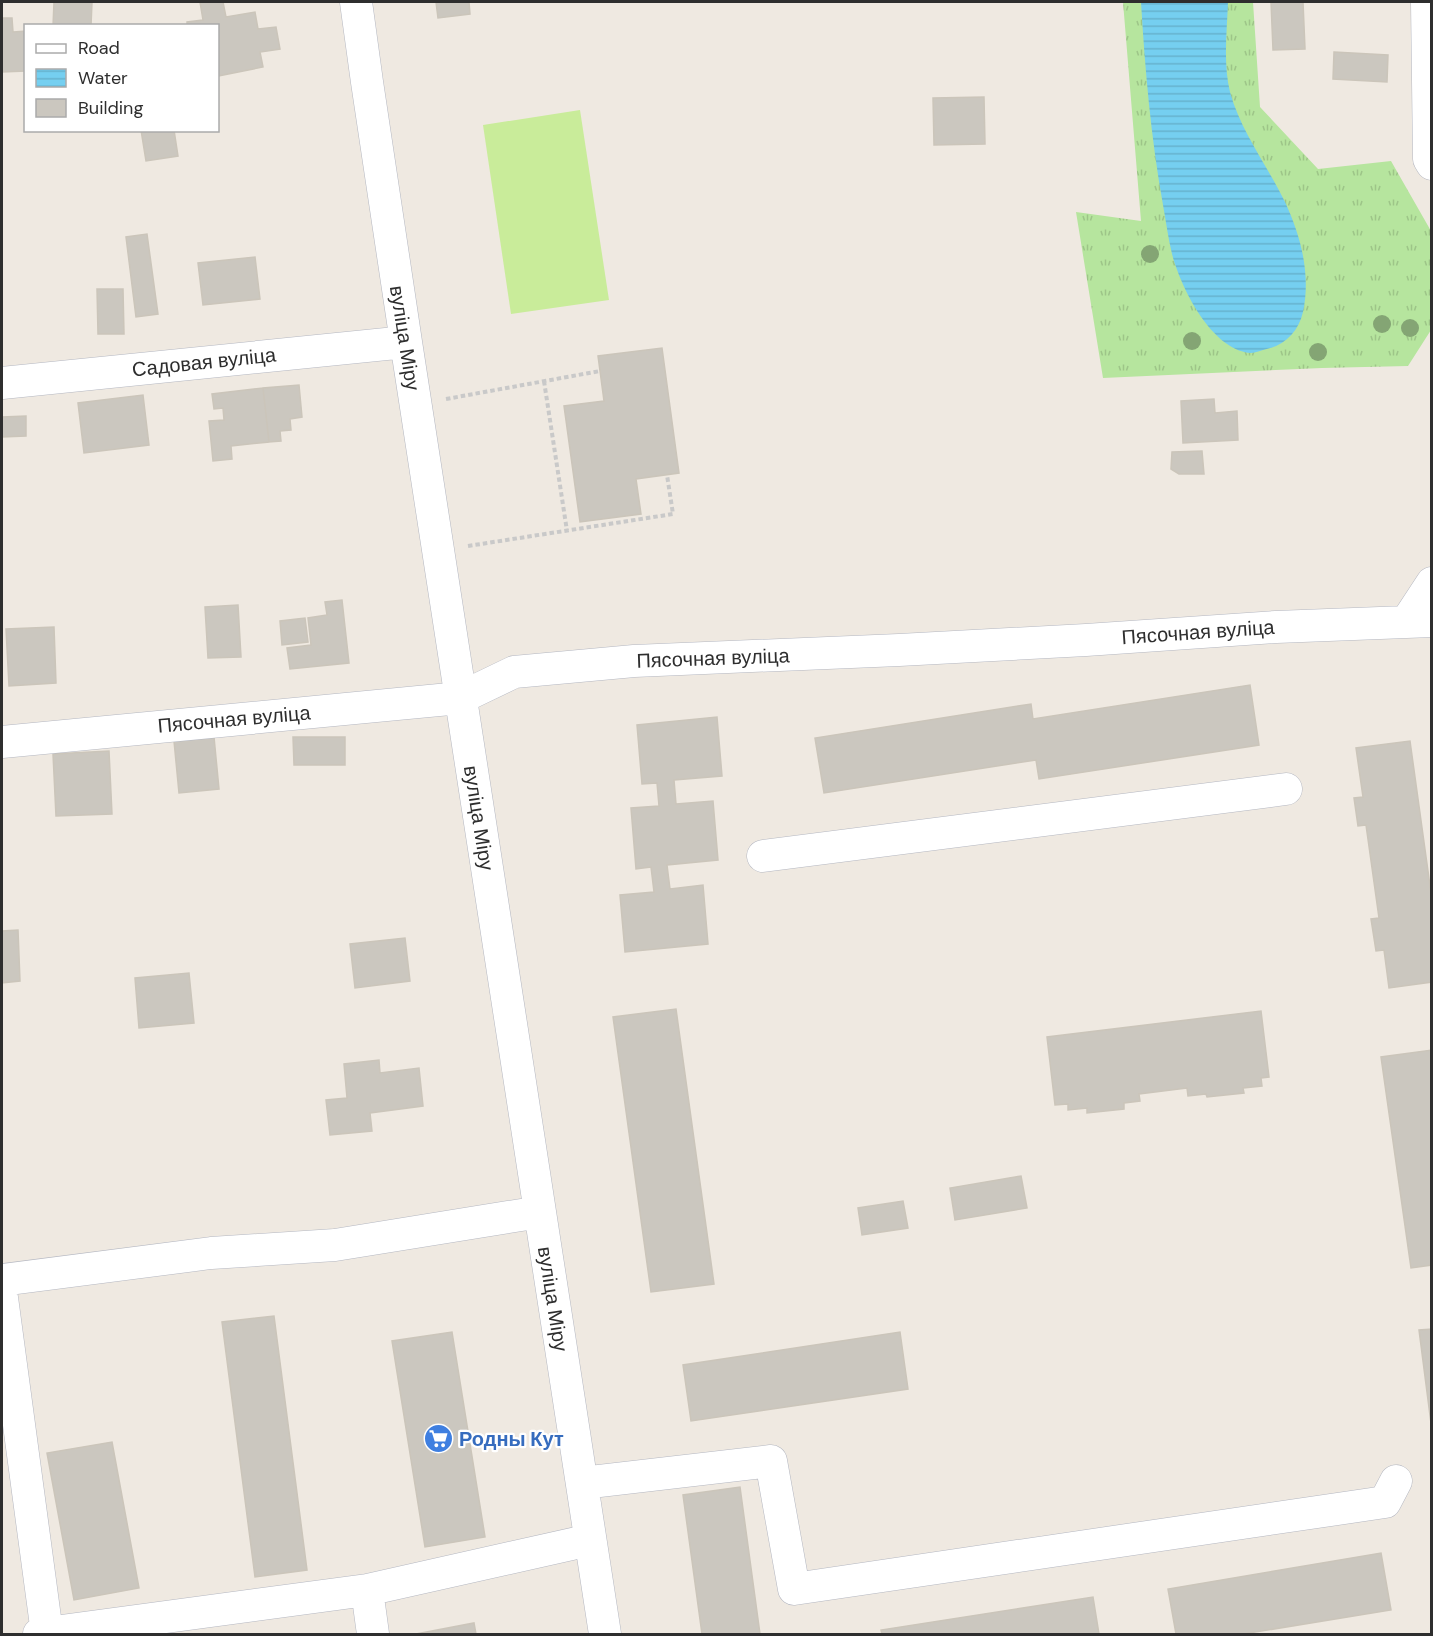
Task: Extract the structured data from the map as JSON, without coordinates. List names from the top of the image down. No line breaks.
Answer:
{"streets":{"street":["вуліца Міру","Садовая вуліца","Пясочная вуліца"]},"crossings":[["вуліца Міру","Садовая вуліца"],["вуліца Міру","Пясочная вуліца"]],"places":{"supermarket":["Родны Кут"]},"legend":["Road","Water","Building"]}
